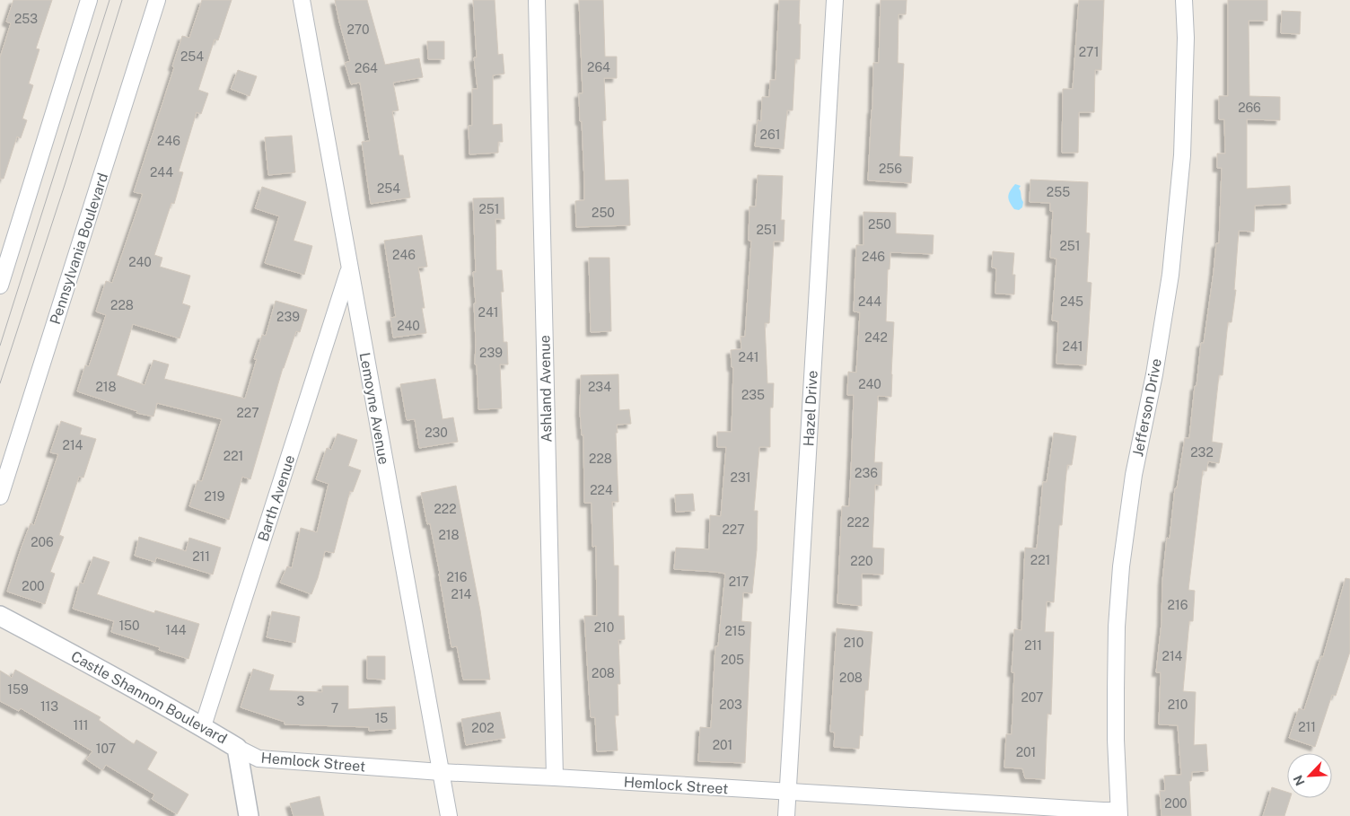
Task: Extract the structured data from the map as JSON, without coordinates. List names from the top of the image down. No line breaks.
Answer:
{"streets":{"street":["Pennsylvania Boulevard","Ashland Avenue","Jefferson Drive","Lemoyne Avenue","Hazel Drive","Barth Avenue","Castle Shannon Boulevard","Hemlock Street"]},"crossings":[["Ashland Avenue","Hemlock Street"],["Jefferson Drive","Hemlock Street"],["Lemoyne Avenue","Barth Avenue"],["Lemoyne Avenue","Hemlock Street"],["Hazel Drive","Hemlock Street"],["Barth Avenue","Castle Shannon Boulevard"],["Castle Shannon Boulevard","Hemlock Street"]],"house_numbers":["253","270","271","254","264","264","266","261","246","256","244","254","255","251","250","250","251","251","246","246","240","244","245","228","241","239","240","242","241","239","241","240","218","234","235","227","230","214","232","221","228","236","231","224","219","222","222","227","218","206","211","221","220","216","217","200","214","216","150","210","144","215","210","211","214","205","208","208","159","207","3","203","210","113","7","15","111","211","202","201","107","201","200"],"north":"bottom left"}
